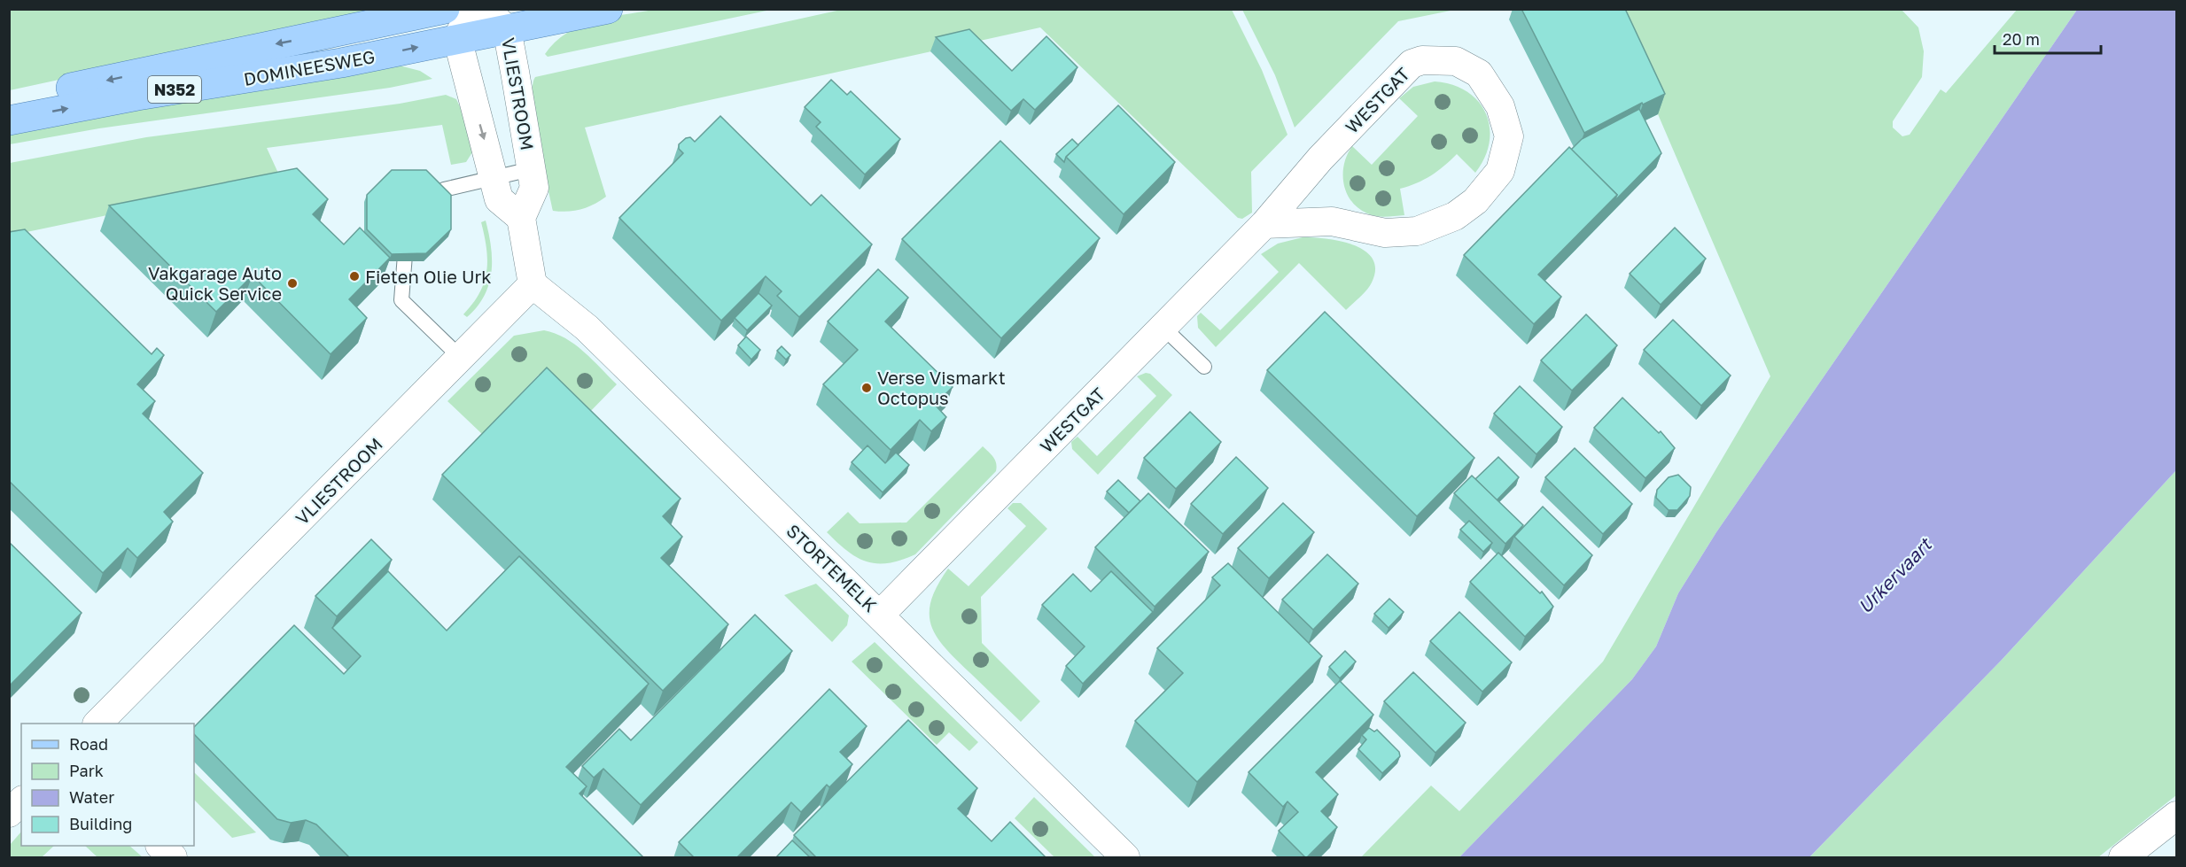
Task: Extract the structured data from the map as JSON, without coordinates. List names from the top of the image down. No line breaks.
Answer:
{"streets":{"main road":["DOMINEESWEG","N352"],"street":["VLIESTROOM","WESTGAT","STORTEMELK"]},"crossings":[["DOMINEESWEG","VLIESTROOM"],["VLIESTROOM","STORTEMELK"],["WESTGAT","STORTEMELK"]],"water":["Urkervaart"],"places":["Fieten Olie Urk","Vakgarage Auto Quick Service","Verse Vismarkt Octopus"],"legend":["Road","Park","Water","Building"],"scale_bar":"20 m"}
